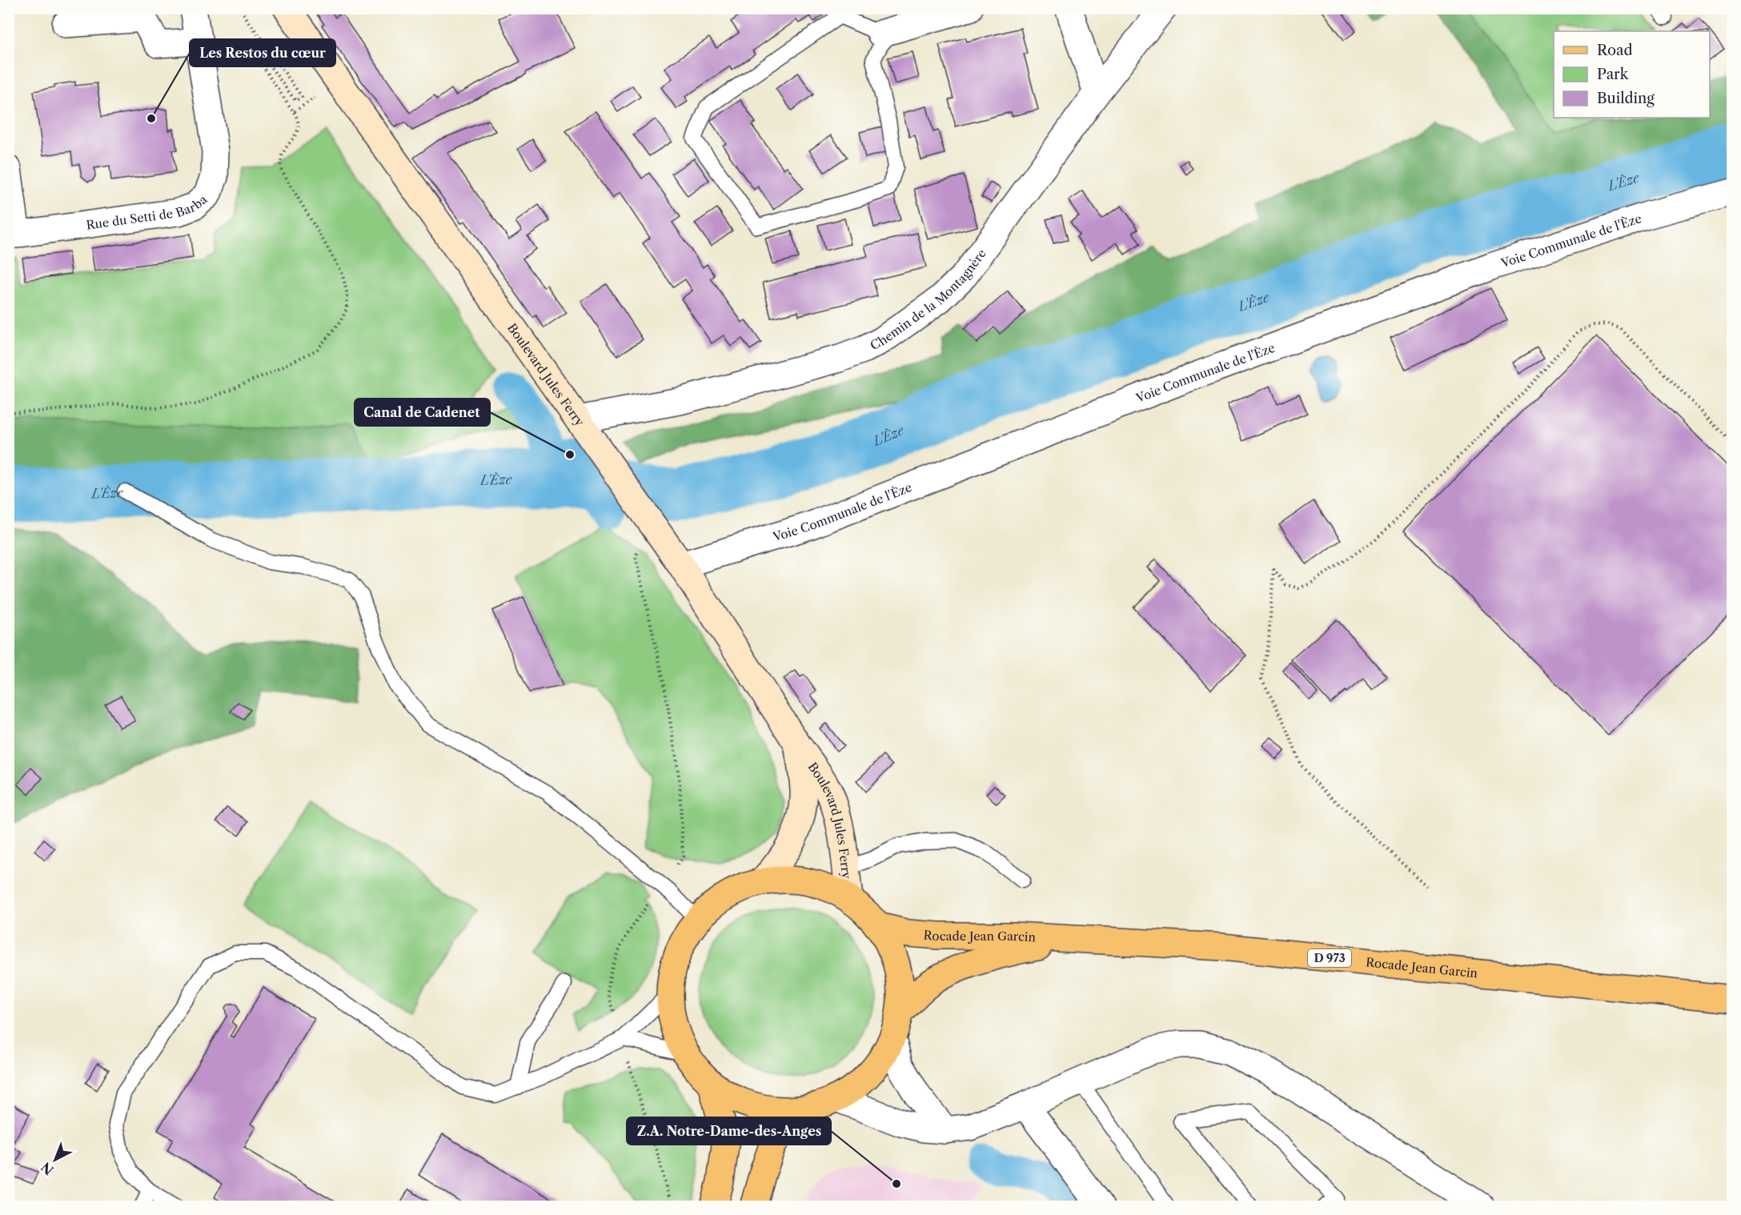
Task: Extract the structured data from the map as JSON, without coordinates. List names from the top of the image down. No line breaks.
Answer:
{"streets":{"main road":["Boulevard Jules Ferry","Rocade Jean Garcin","D 973"],"street":["Rue du Setti de Barba","Voie Communale de l'Èze","Chemin de la Montagnère"]},"crossings":[["Voie Communale de l'Èze","Boulevard Jules Ferry"],["Chemin de la Montagnère","Boulevard Jules Ferry"]],"water":["L'Èze"],"places":["Les Restos du cœur","Canal de Cadenet","Z.A. Notre-Dame-des-Anges"],"legend":["Road","Park","Building"],"north":"bottom left"}
